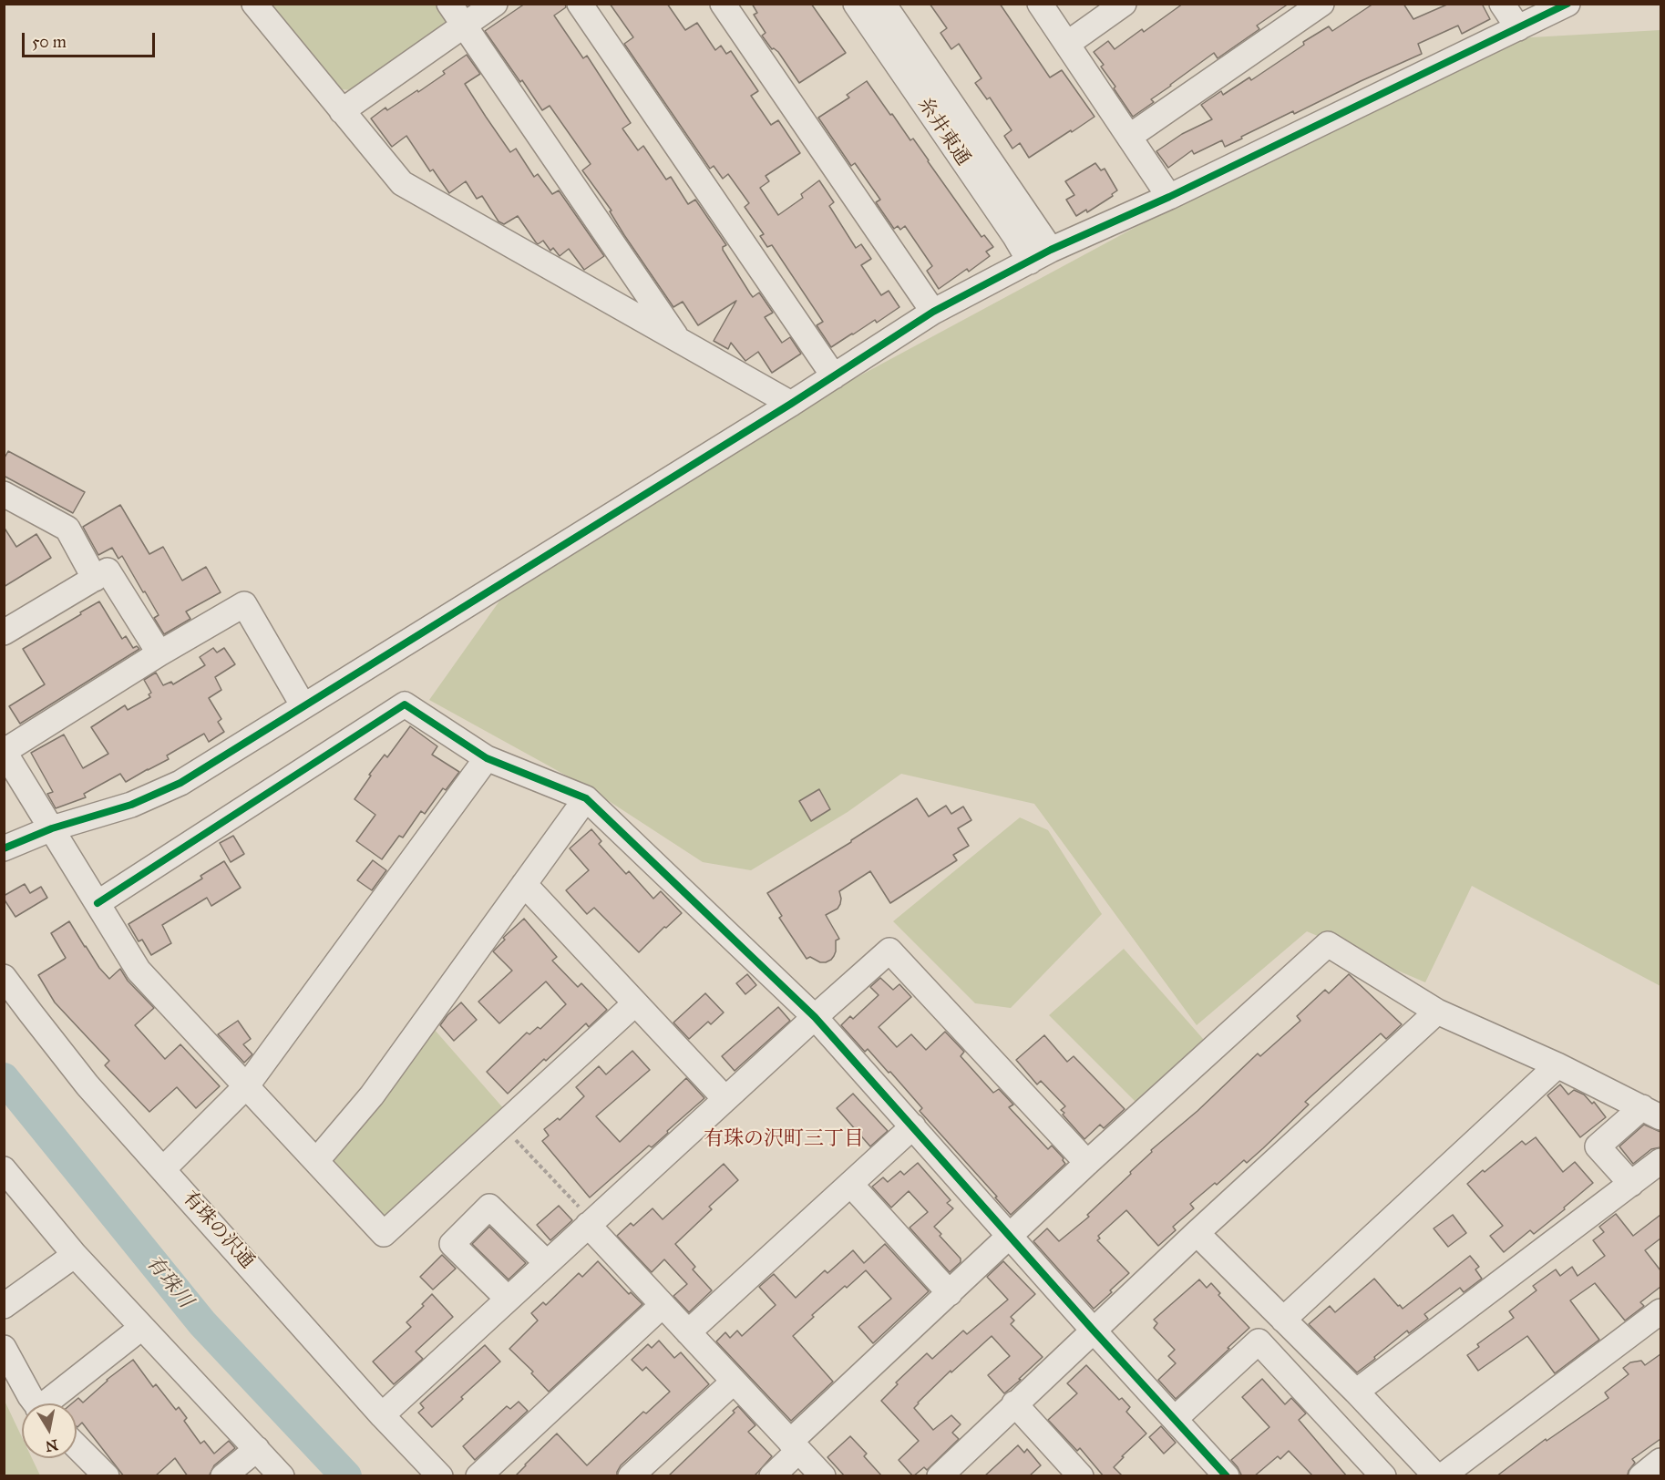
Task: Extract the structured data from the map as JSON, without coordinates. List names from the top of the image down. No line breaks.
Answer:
{"streets":{"street":["糸井東通","有珠の沢通"]},"districts":["有珠の沢町三丁目"],"water":["有珠川"],"scale_bar":"50 m","north":"bottom"}
